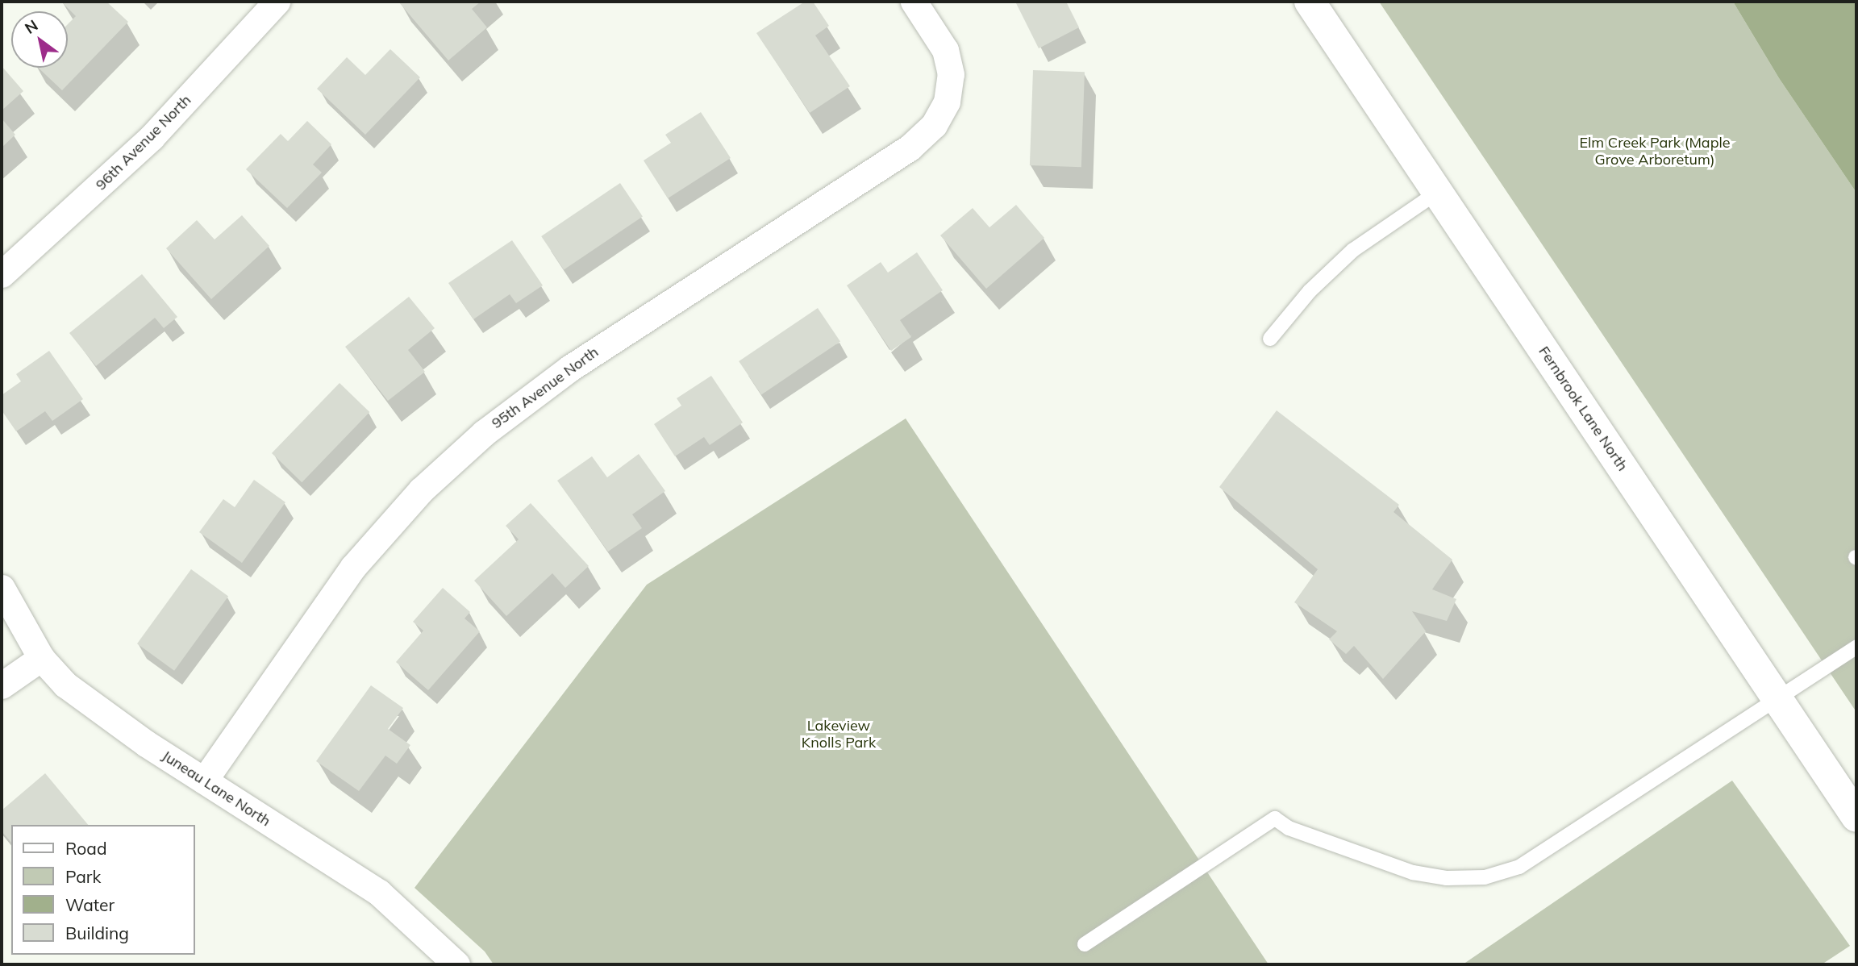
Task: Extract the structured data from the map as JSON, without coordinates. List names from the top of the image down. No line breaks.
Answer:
{"streets":{"street":["96th Avenue North","95th Avenue North","Fernbrook Lane North","Juneau Lane North"]},"crossings":[["95th Avenue North","Juneau Lane North"]],"parks":["Elm Creek Park (Maple Grove Arboretum)","Lakeview Knolls Park"],"legend":["Road","Park","Water","Building"],"north":"top left"}
